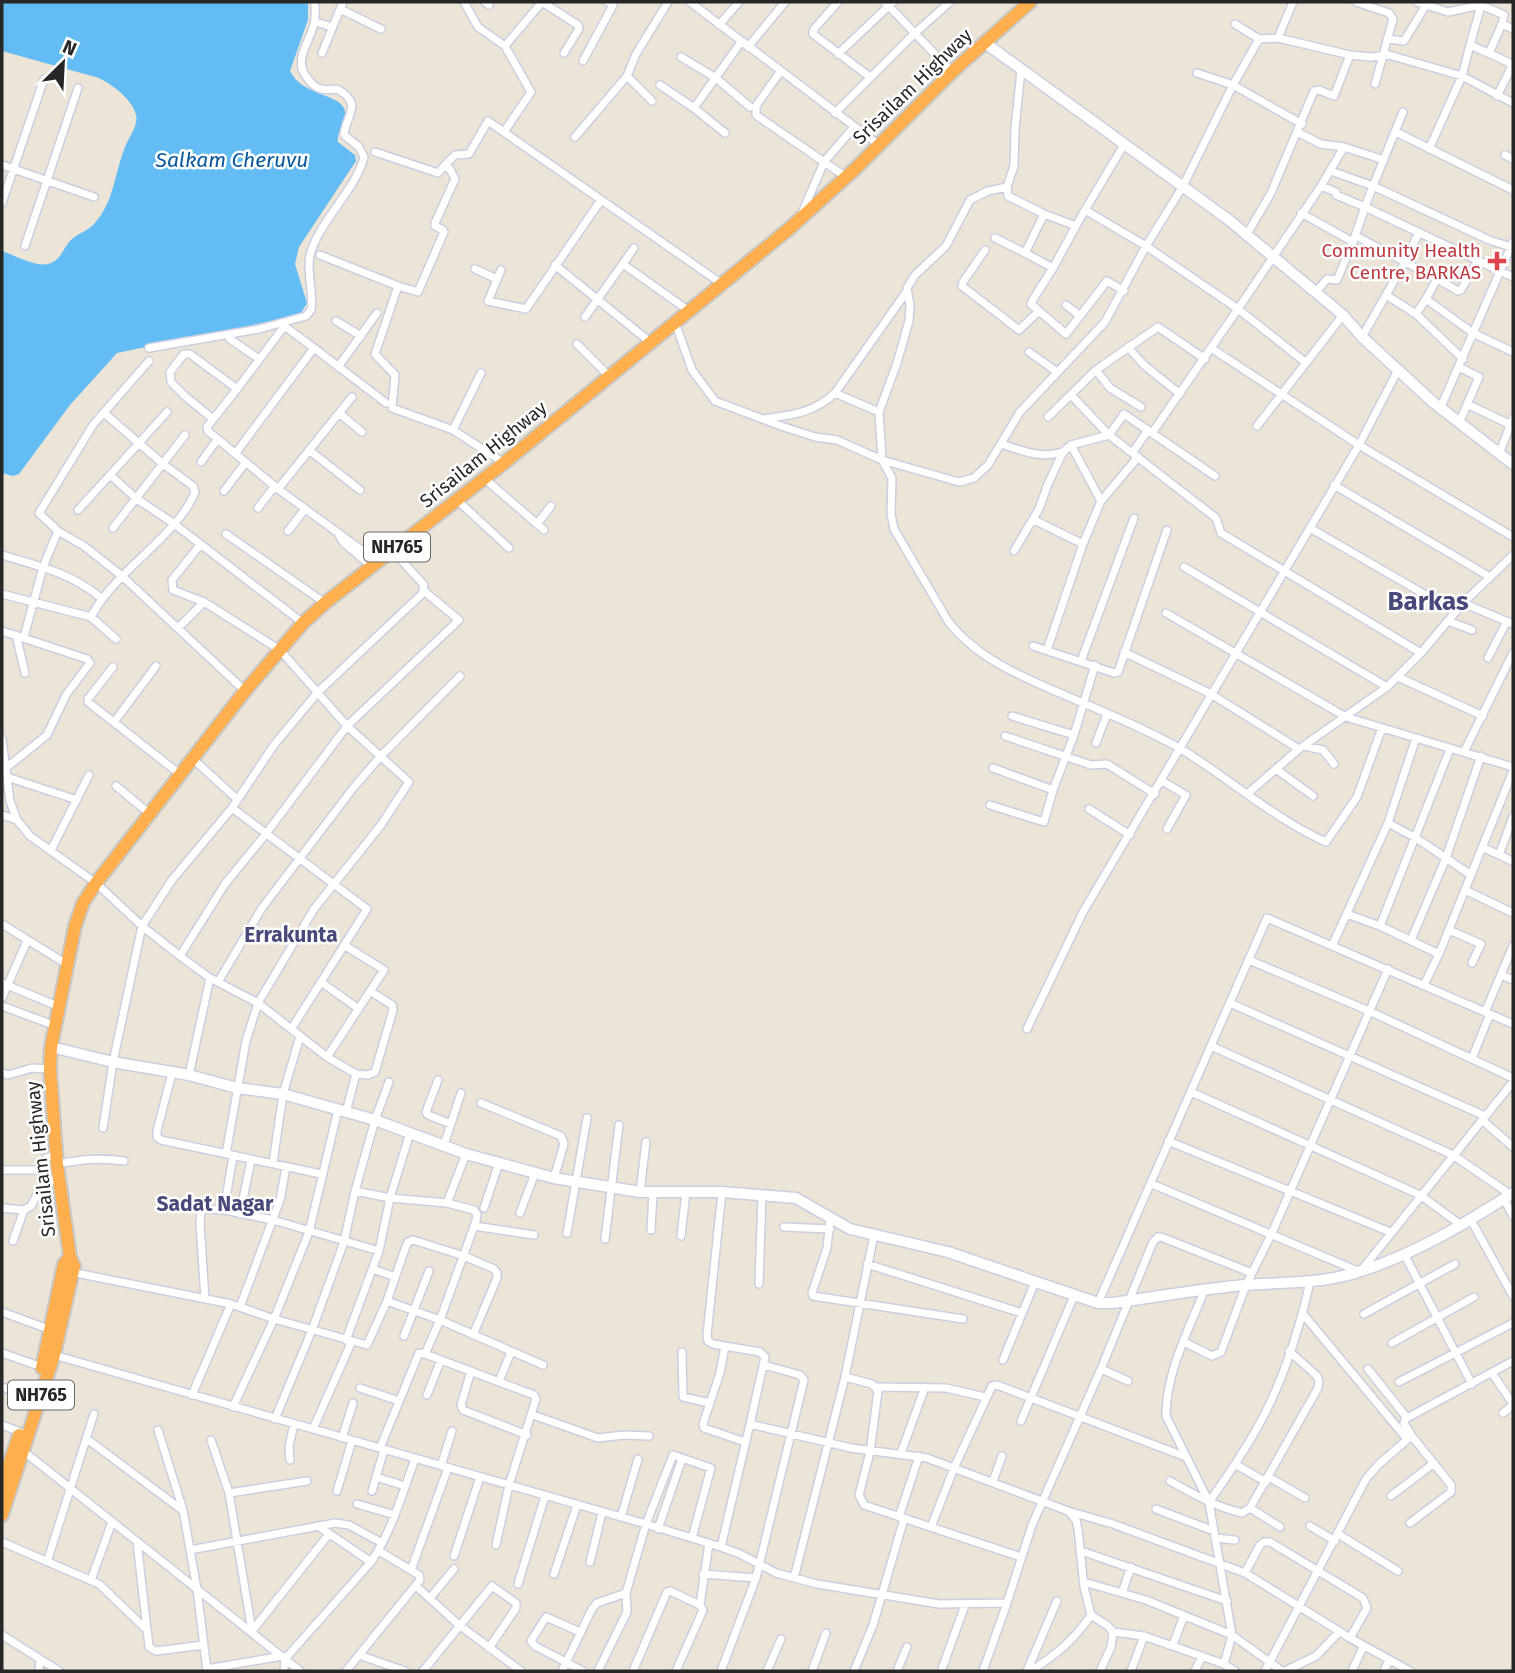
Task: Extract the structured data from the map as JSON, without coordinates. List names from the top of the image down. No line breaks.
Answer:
{"streets":{"highway":["Srisailam Highway","NH765"]},"districts":["Barkas","Errakunta","Sadat Nagar"],"water":["Salkam Cheruvu"],"places":{"health":["Community Health Centre, BARKAS"]},"north":"top right"}
